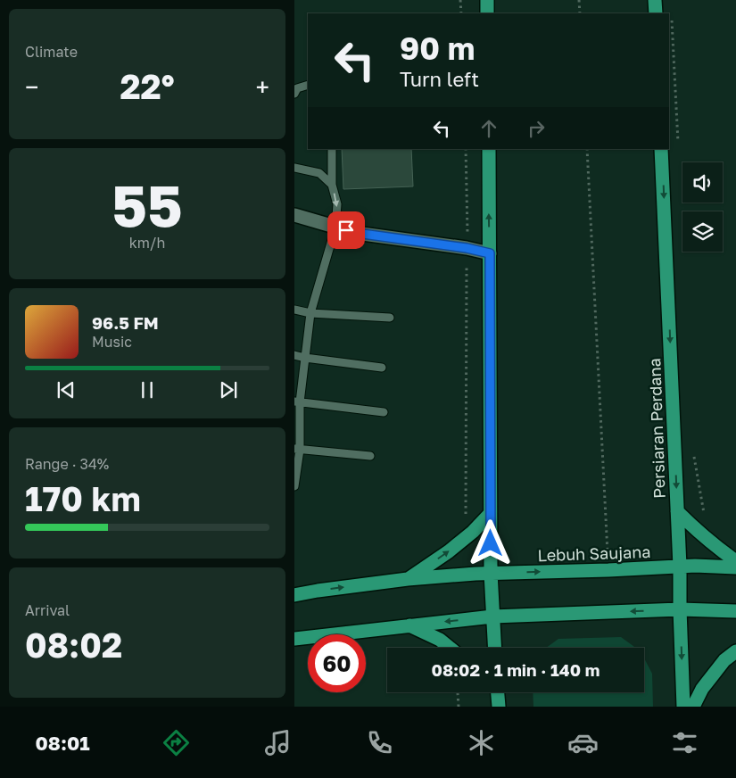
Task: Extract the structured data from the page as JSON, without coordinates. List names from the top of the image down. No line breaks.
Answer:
{"streets":{"main road":["Persiaran Perdana","Lebuh Saujana"]},"crossings":[["Persiaran Perdana","Lebuh Saujana"]],"one_way":["Persiaran Perdana"],"page":{"tile":["Climate",["55","km/h"],["Range · 34%","170 km"],["Arrival","08:02"]],"turn":["90 m","Turn left"],"heat":["−","22°","+"],"song":["96.5 FM","Music"],"limit":"60","trip":"08:02 · 1 min · 140 m","tabs":"08:01"}}
